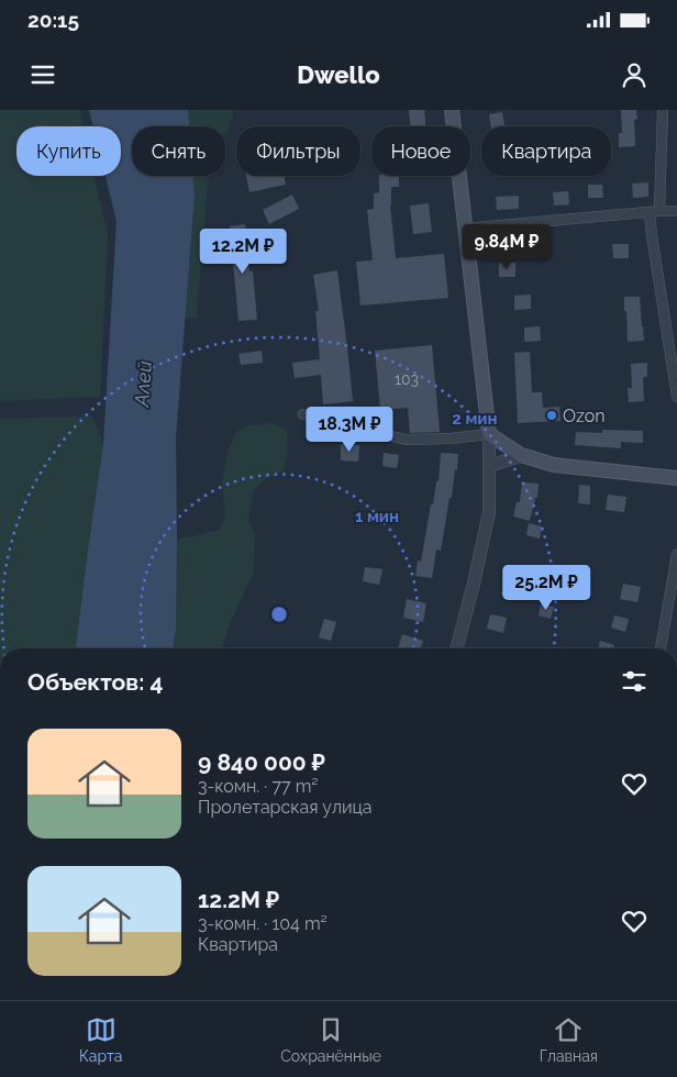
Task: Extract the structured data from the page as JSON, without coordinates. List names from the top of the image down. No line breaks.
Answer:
{"water":["Алей"],"places":["Ozon"],"house_numbers":["103"],"page":{"status":"20:15","header":"Dwello","chip":["Купить","Снять","Фильтры","Новое","Квартира"],"price":["9.84M ₽","12.2M ₽","18.3M ₽","25.2M ₽"],"heading":"Объектов: 4","list":[{"name":"9 840 000 ₽","note":"3-комн. · 77 m² · Пролетарская улица"},{"name":"12.2M ₽","note":"3-комн. · 104 m² · Квартира"}],"tabs":["Карта","Сохранённые","Главная"]},"rings":["2 мин","1 мин"]}
